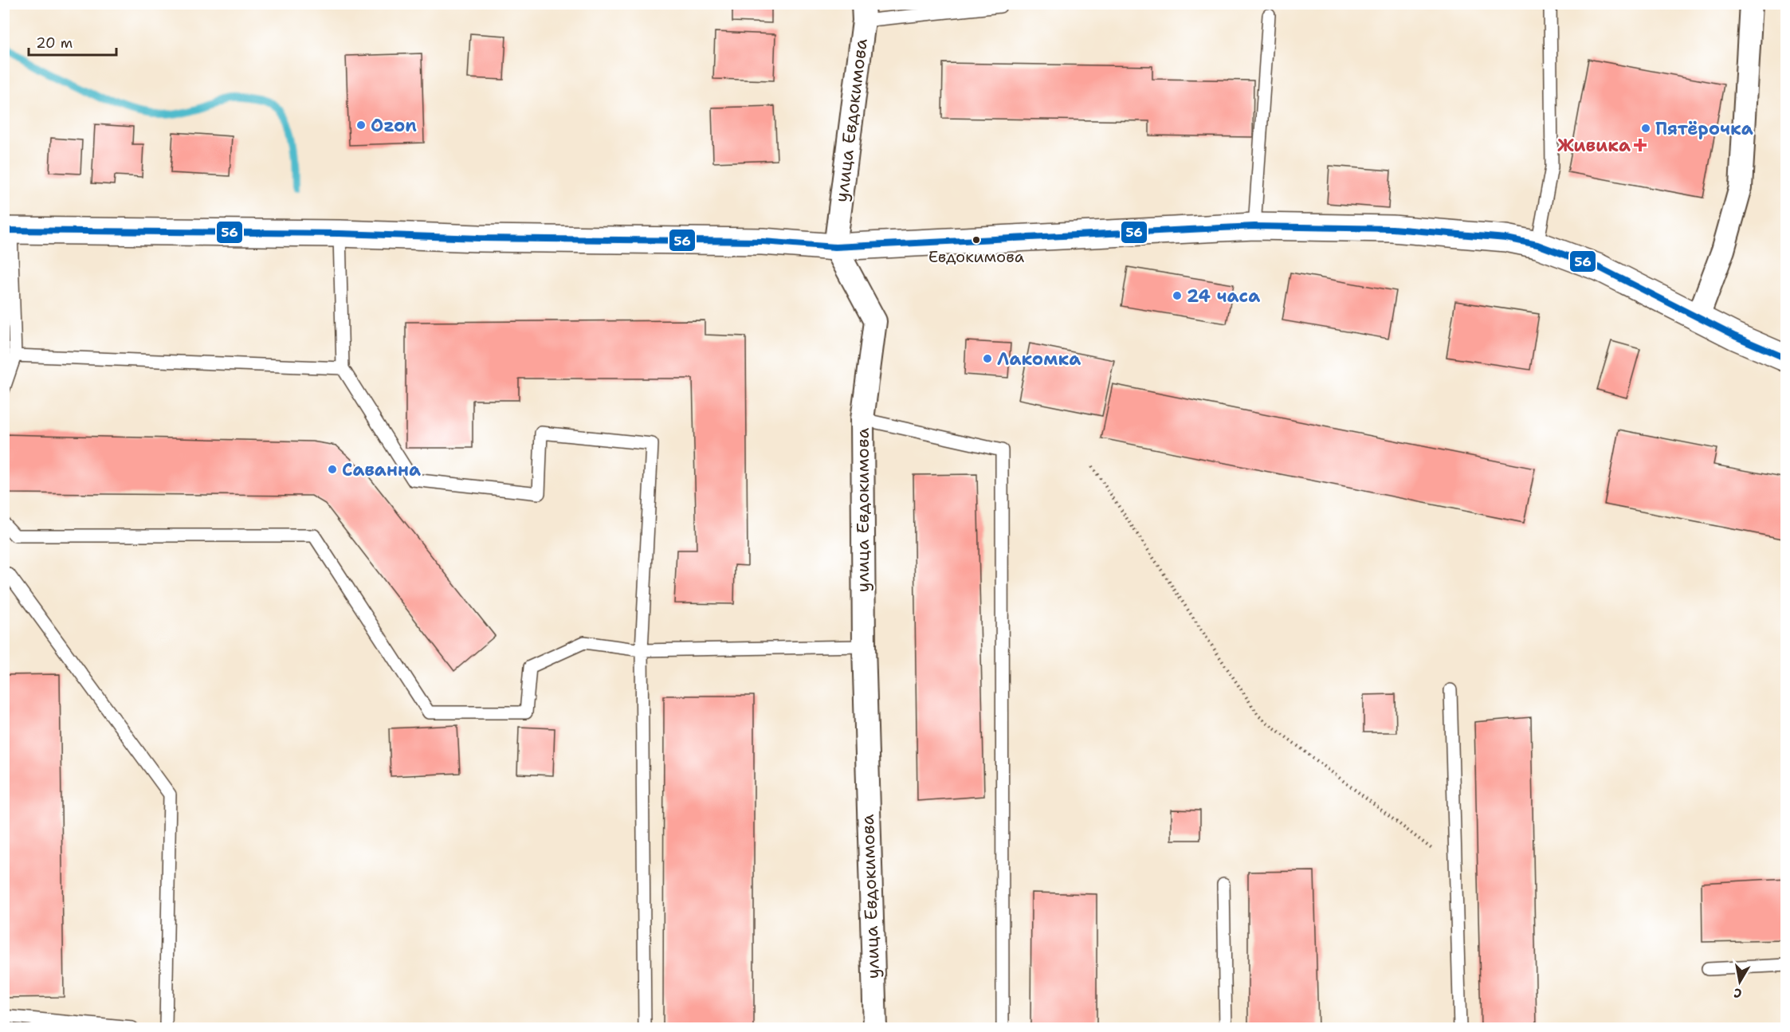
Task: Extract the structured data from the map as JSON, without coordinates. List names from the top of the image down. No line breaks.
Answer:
{"streets":{"street":["улица Евдокимова"]},"places":{"other":["Ozon","Пятёрочка","Евдокимова","24 часа","Лакомка","Саванна"],"health":["Живика"]},"lines":["transit line 56"],"scale_bar":"20 m","north":"bottom"}
